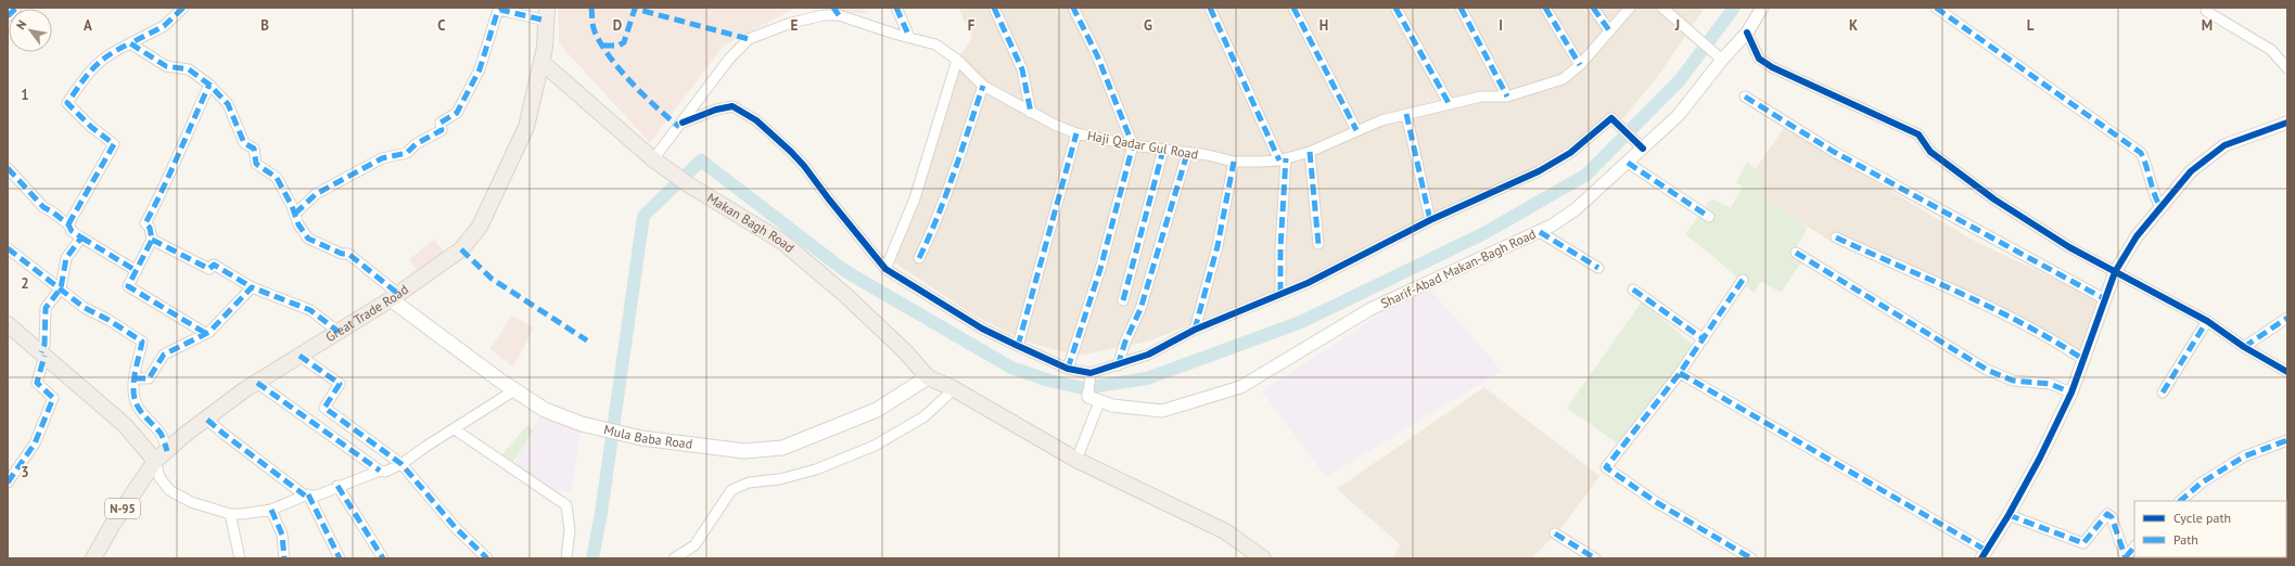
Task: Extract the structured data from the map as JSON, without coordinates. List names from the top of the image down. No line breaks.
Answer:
{"streets":{"main road":["Makan Bagh Road","Great Trade Road","Mula Baba Road","N-95"],"street":["Haji Qadar Gul Road","Sharif-Abad Makan-Bagh Road"]},"crossings":[["Haji Qadar Gul Road","Makan Bagh Road"],["Makan Bagh Road","Great Trade Road"],["Makan Bagh Road","Mula Baba Road"],["Great Trade Road","Mula Baba Road"]],"legend":["Cycle path","Path"],"north":"top left","grid":{"columns":["A","B","C","D","E","F","G","H","I","J","K","L","M"],"rows":["1","2","3"]}}
